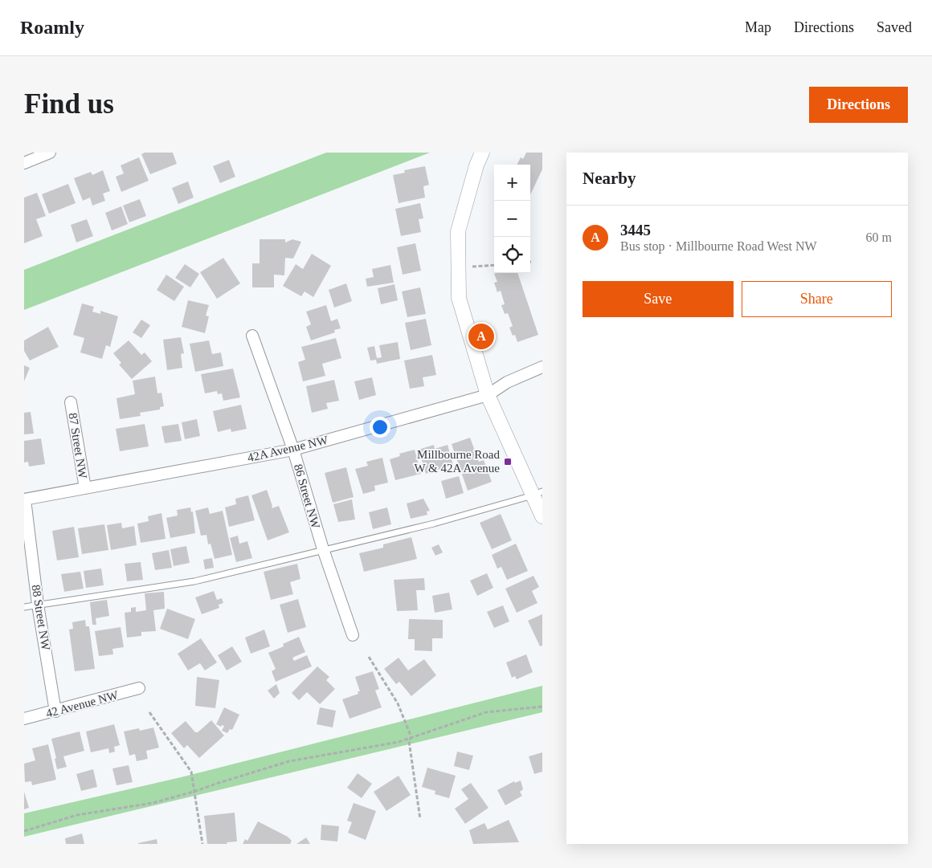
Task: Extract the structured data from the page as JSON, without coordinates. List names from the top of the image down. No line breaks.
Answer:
{"streets":{"street":["87 Street NW","42A Avenue NW","86 Street NW","88 Street NW","42 Avenue NW"]},"crossings":[["87 Street NW","42A Avenue NW"],["42A Avenue NW","86 Street NW"],["42A Avenue NW","88 Street NW"],["88 Street NW","42 Avenue NW"]],"places":{"transit":["Millbourne Road W & 42A Avenue"]},"page":{"header":"Roamly","nav":["Map","Directions","Saved"],"buttons":["Directions",["Save","Share"]],"title":"Find us","heading":"Nearby","map_buttons":["+","−"],"list":[{"mark":"A","name":"3445","note":"Bus stop · Millbourne Road West NW","value":"60 m"}],"pins":"A"}}
